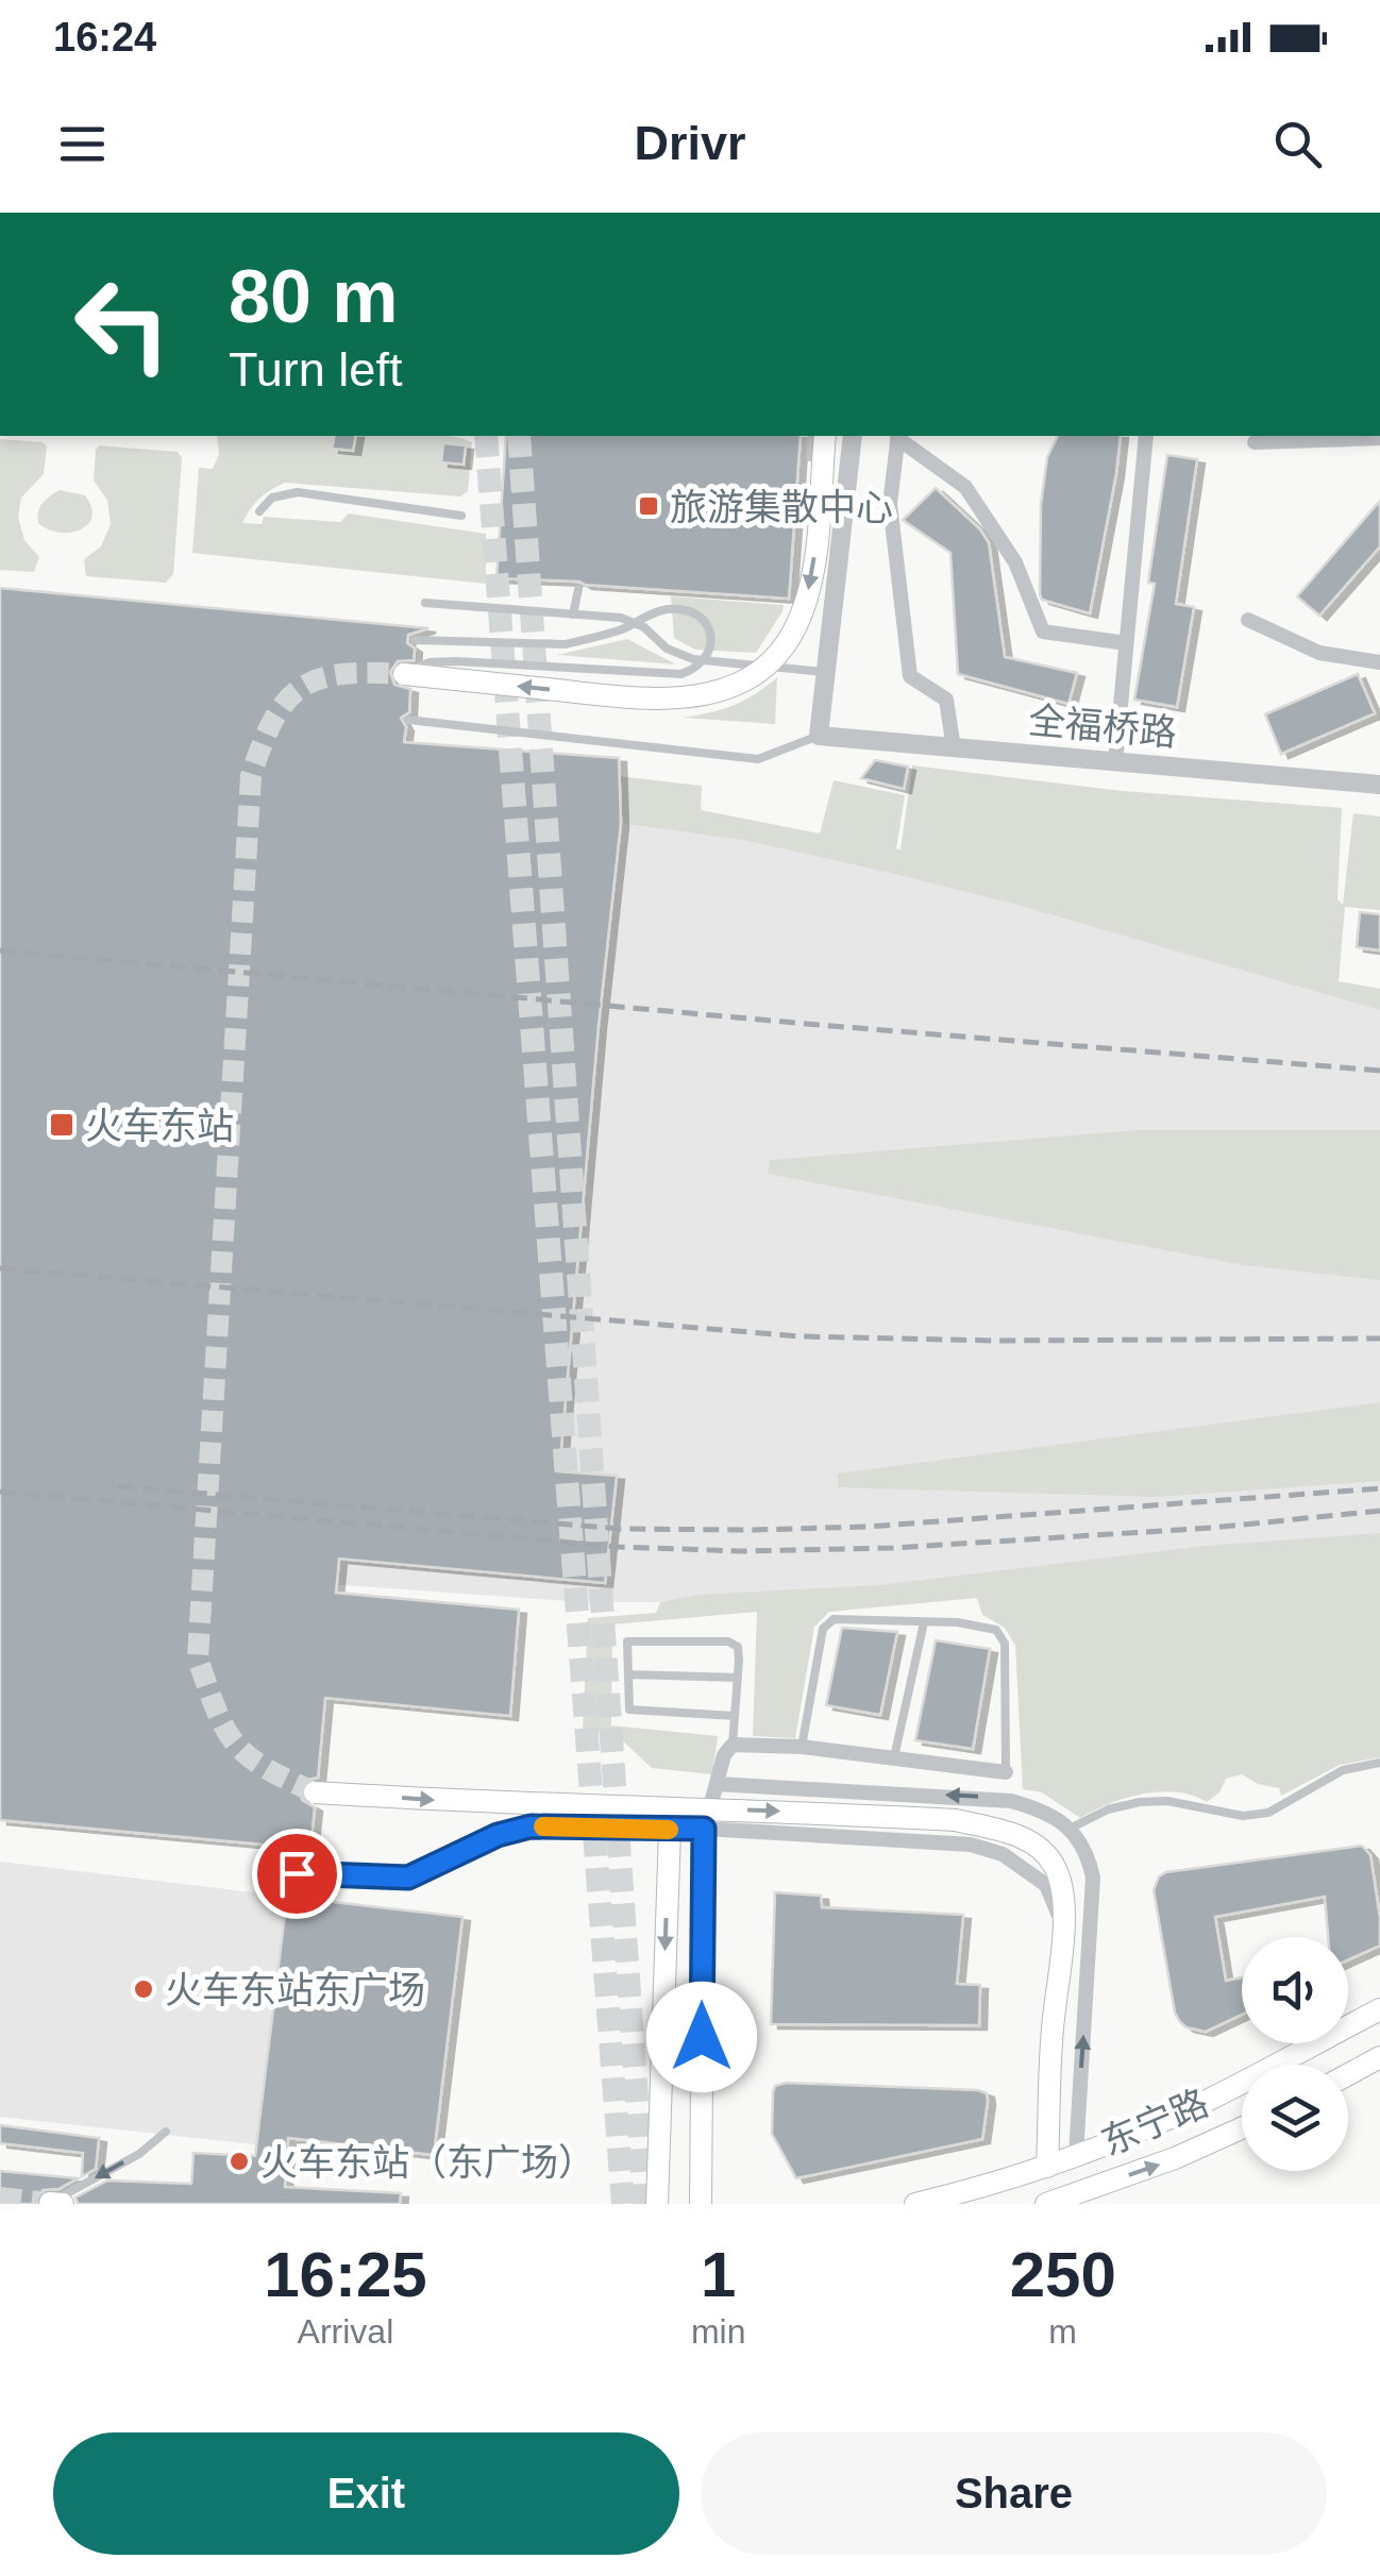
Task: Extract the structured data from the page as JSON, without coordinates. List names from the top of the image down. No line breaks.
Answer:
{"streets":{"main road":["东宁路"],"street":["全福桥路"]},"places":{"transit":["旅游集散中心","火车东站"],"other":["火车东站东广场","火车东站（东广场）"]},"page":{"status":"16:24","header":"Drivr","turn":["80 m","Turn left"],"eta":["16:25","Arrival","1","min","250","m"],"buttons":["Exit","Share"]}}
